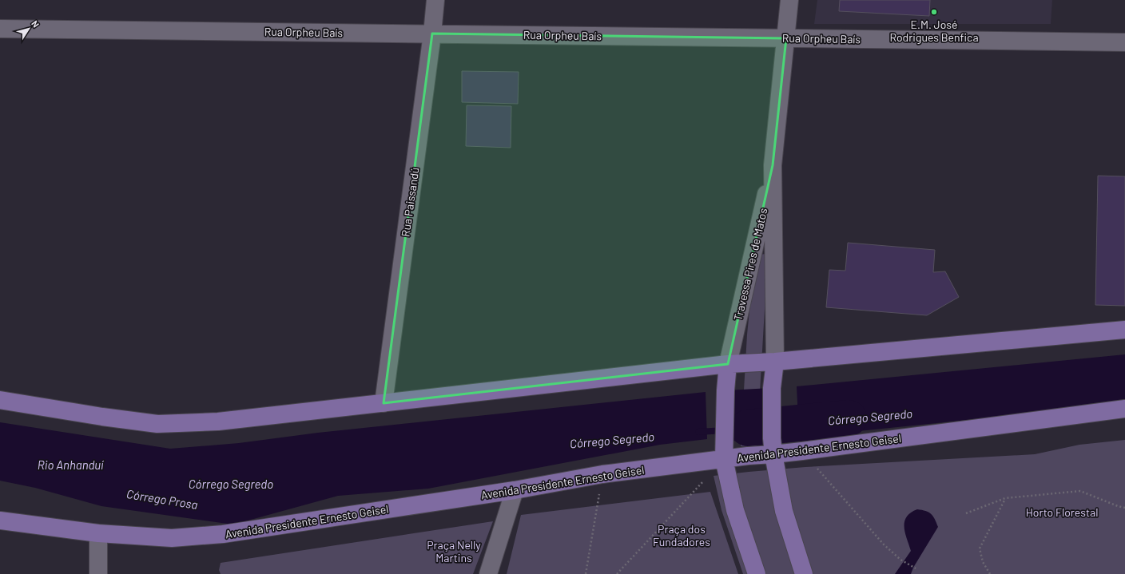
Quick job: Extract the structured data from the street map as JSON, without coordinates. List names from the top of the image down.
{
  "streets": {
    "main road": ["Avenida Presidente Ernesto Geisel"],
    "street": ["Rua Orpheu Baís", "Rua Paissandú", "Travessa Pires de Matos"]
  },
  "crossings": [
    ["Rua Orpheu Baís", "Rua Paissandú"],
    ["Rua Orpheu Baís", "Travessa Pires de Matos"]
  ],
  "water": ["Córrego Segredo", "Rio Anhanduí", "Córrego Prosa"],
  "parks": ["Horto Florestal", "Praça dos Fundadores", "Praça Nelly Martins"],
  "places": ["E.M. José Rodrigues Benfica"],
  "north": "top right"
}
